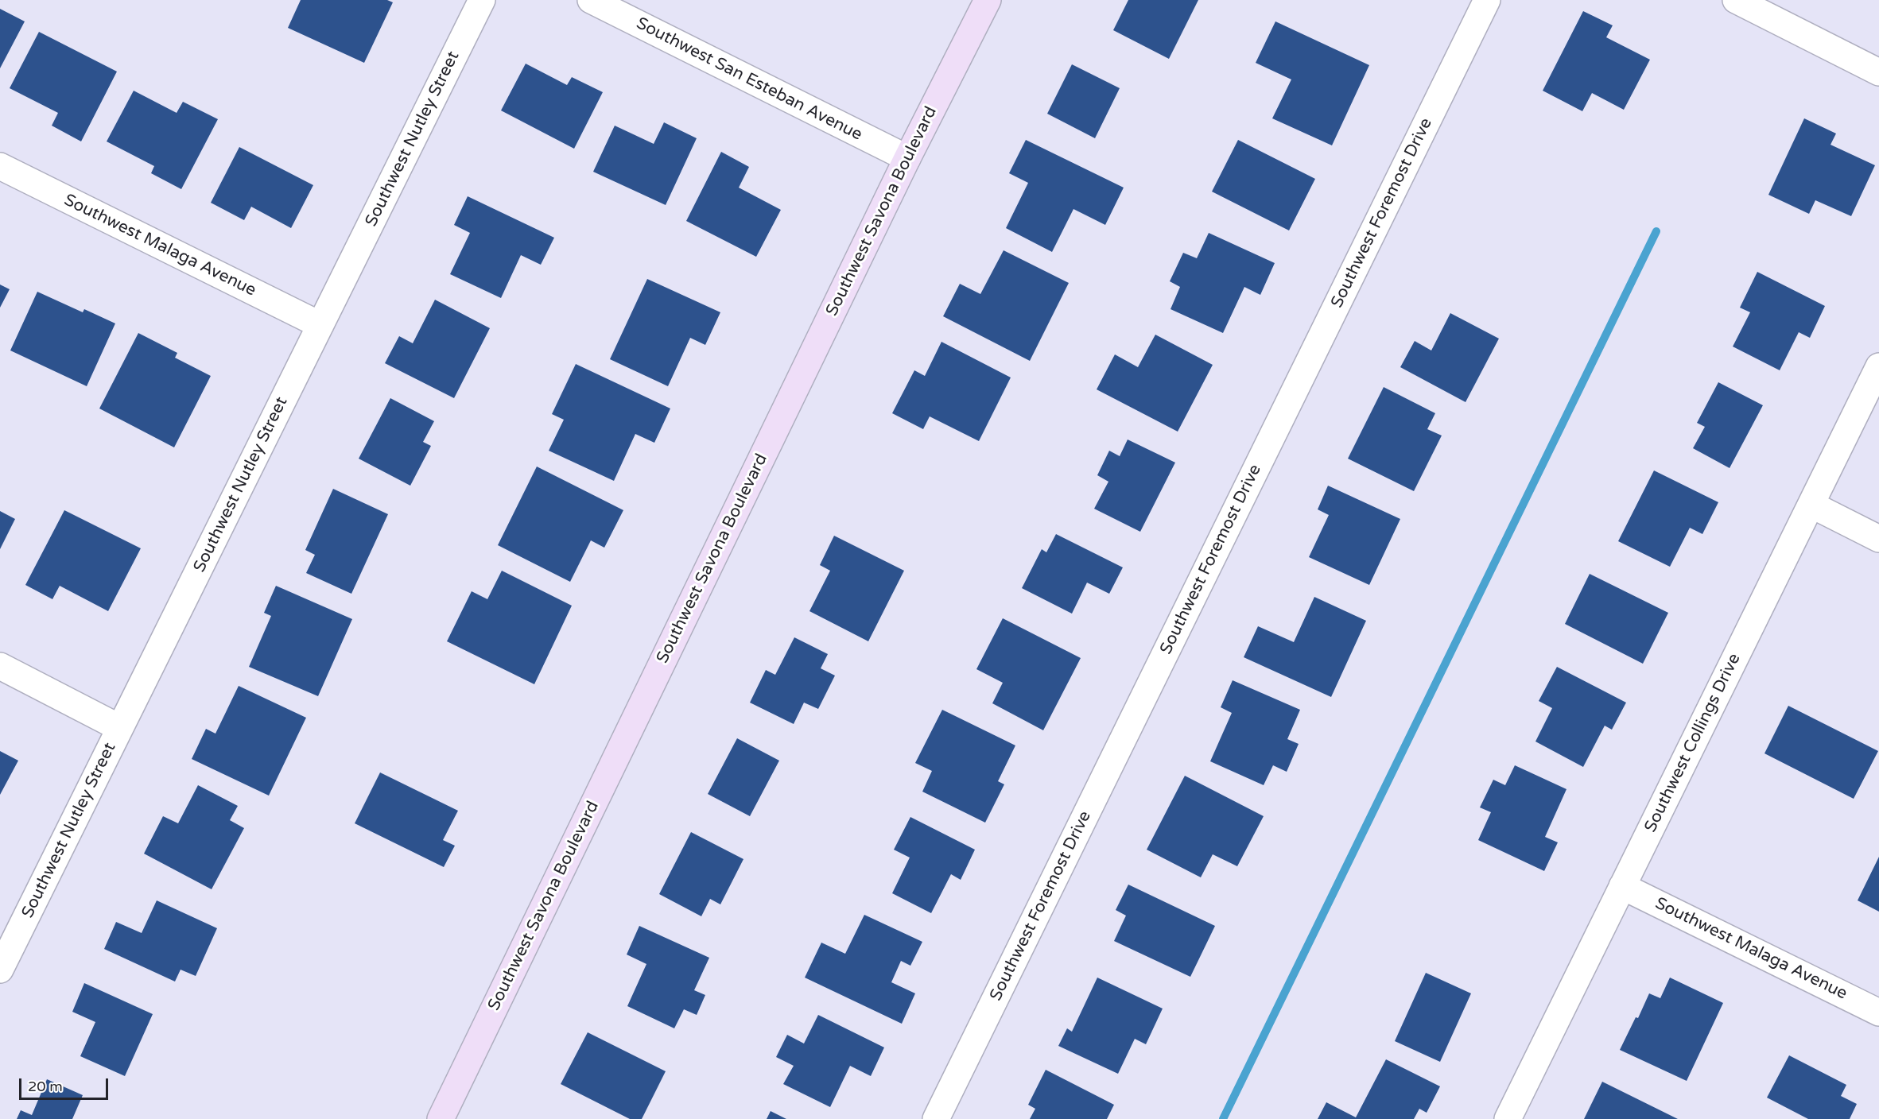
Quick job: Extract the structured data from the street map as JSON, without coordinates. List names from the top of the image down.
{
  "streets": {
    "street": [
      "Southwest San Esteban Avenue",
      "Southwest Nutley Street",
      "Southwest Savona Boulevard",
      "Southwest Foremost Drive",
      "Southwest Malaga Avenue",
      "Southwest Collings Drive"
    ]
  },
  "crossings": [
    ["Southwest San Esteban Avenue", "Southwest Savona Boulevard"],
    ["Southwest Nutley Street", "Southwest Malaga Avenue"],
    ["Southwest Malaga Avenue", "Southwest Collings Drive"]
  ],
  "scale_bar": "20 m"
}
